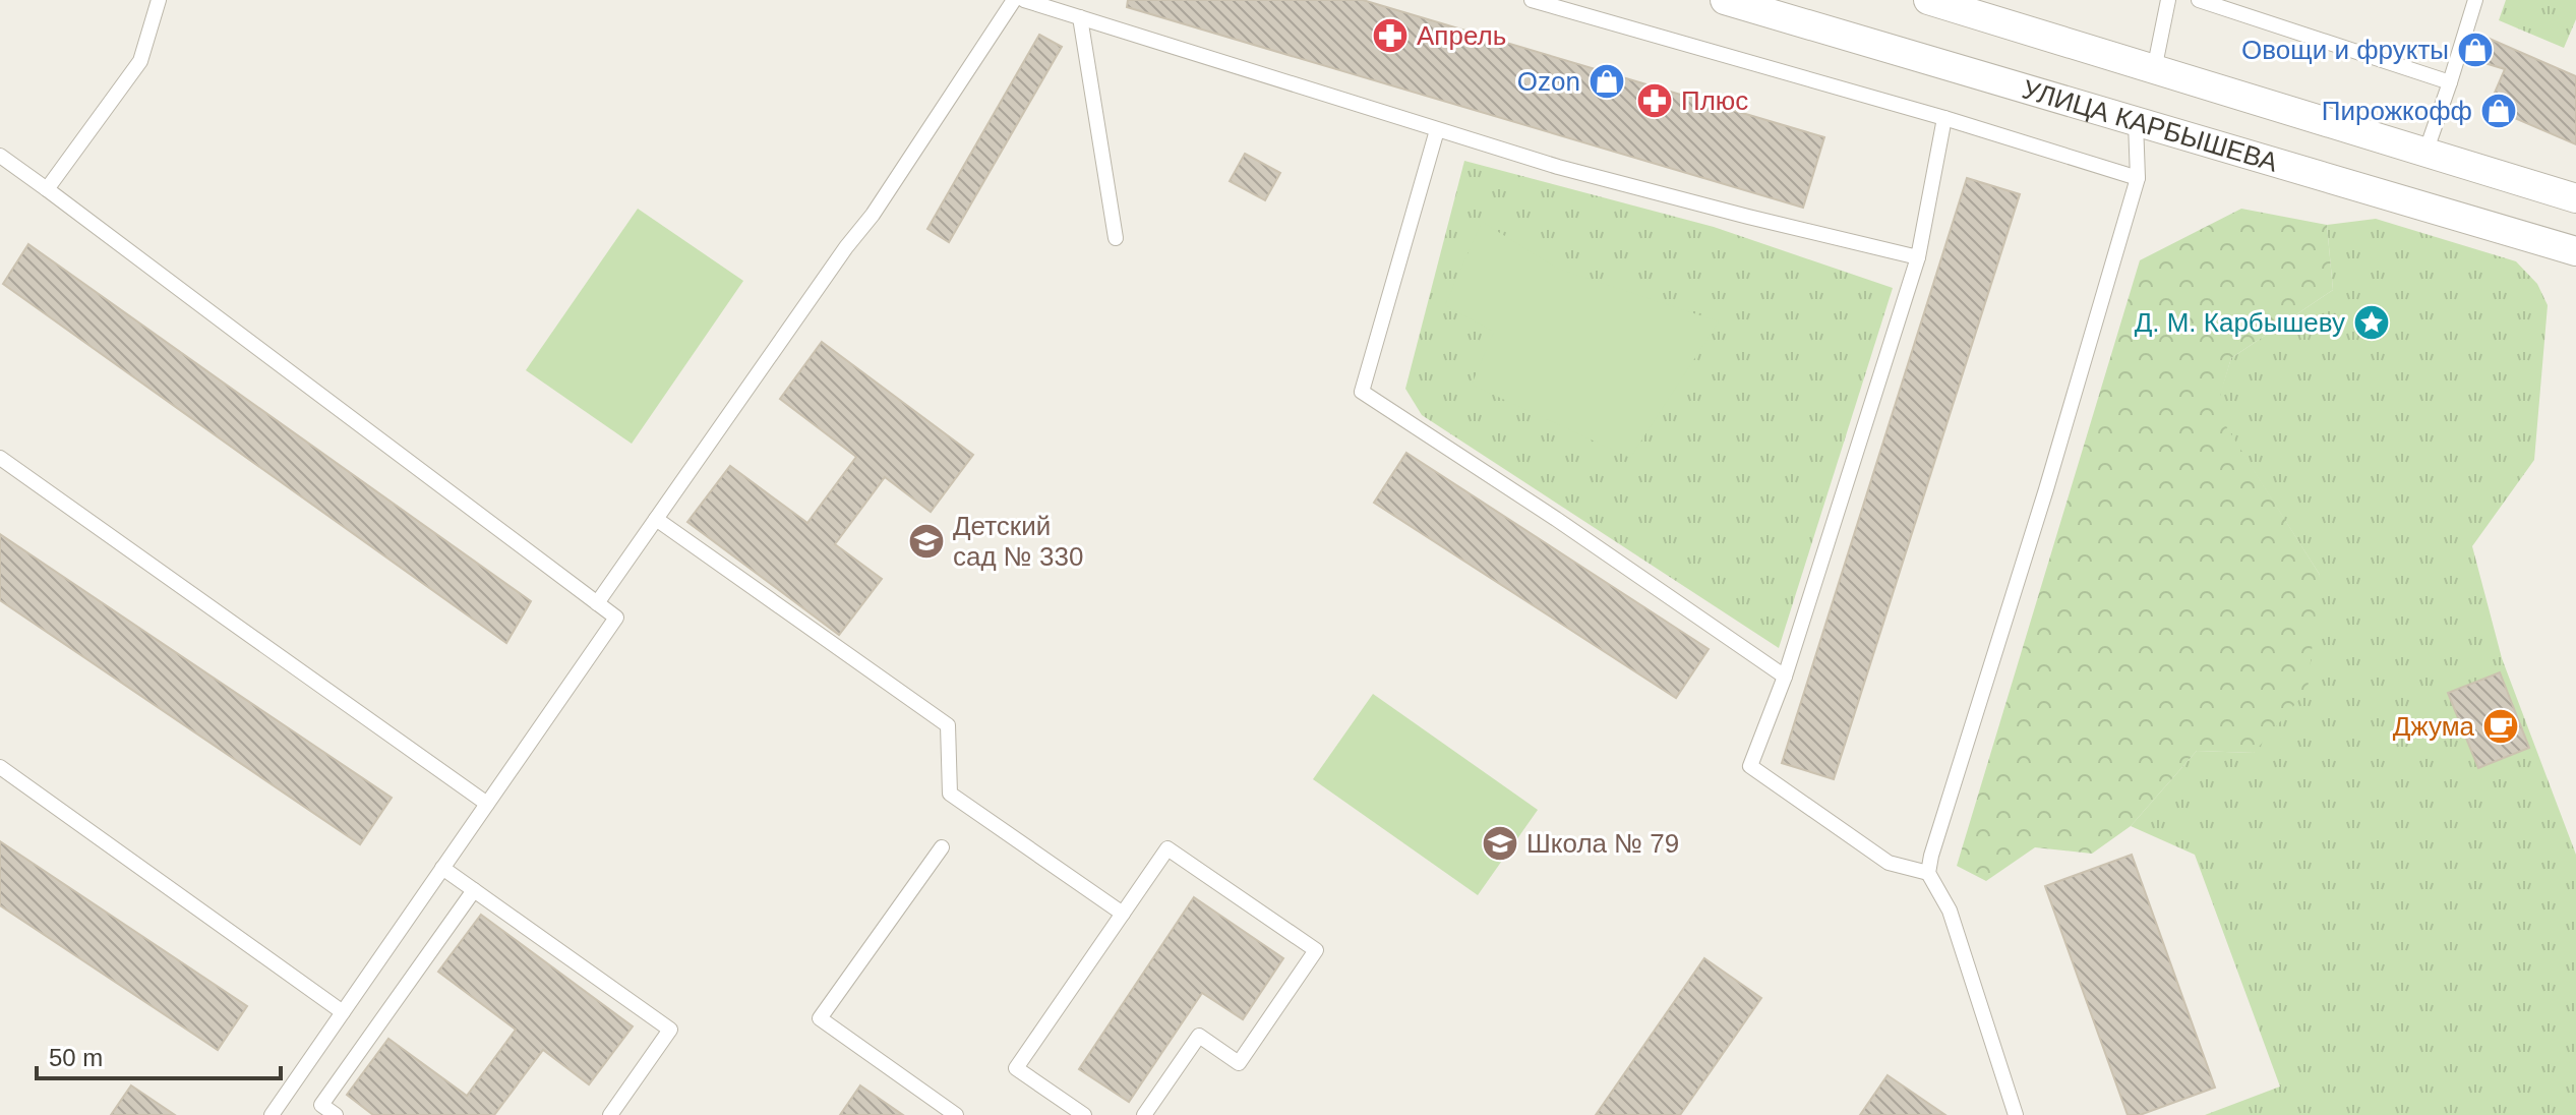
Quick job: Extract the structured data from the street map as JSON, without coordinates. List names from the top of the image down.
{
  "streets": {
    "street": ["УЛИЦА КАРБЫШЕВА"]
  },
  "places": {
    "pharmacy": ["Апрель", "Плюс"],
    "shop": ["Овощи и фрукты", "Ozon", "Пирожкофф"],
    "place": ["Д. М. Карбышеву"],
    "school or university": ["Детский сад № 330", "Школа № 79"],
    "cafe": ["Джума"]
  },
  "scale_bar": "50 m"
}
